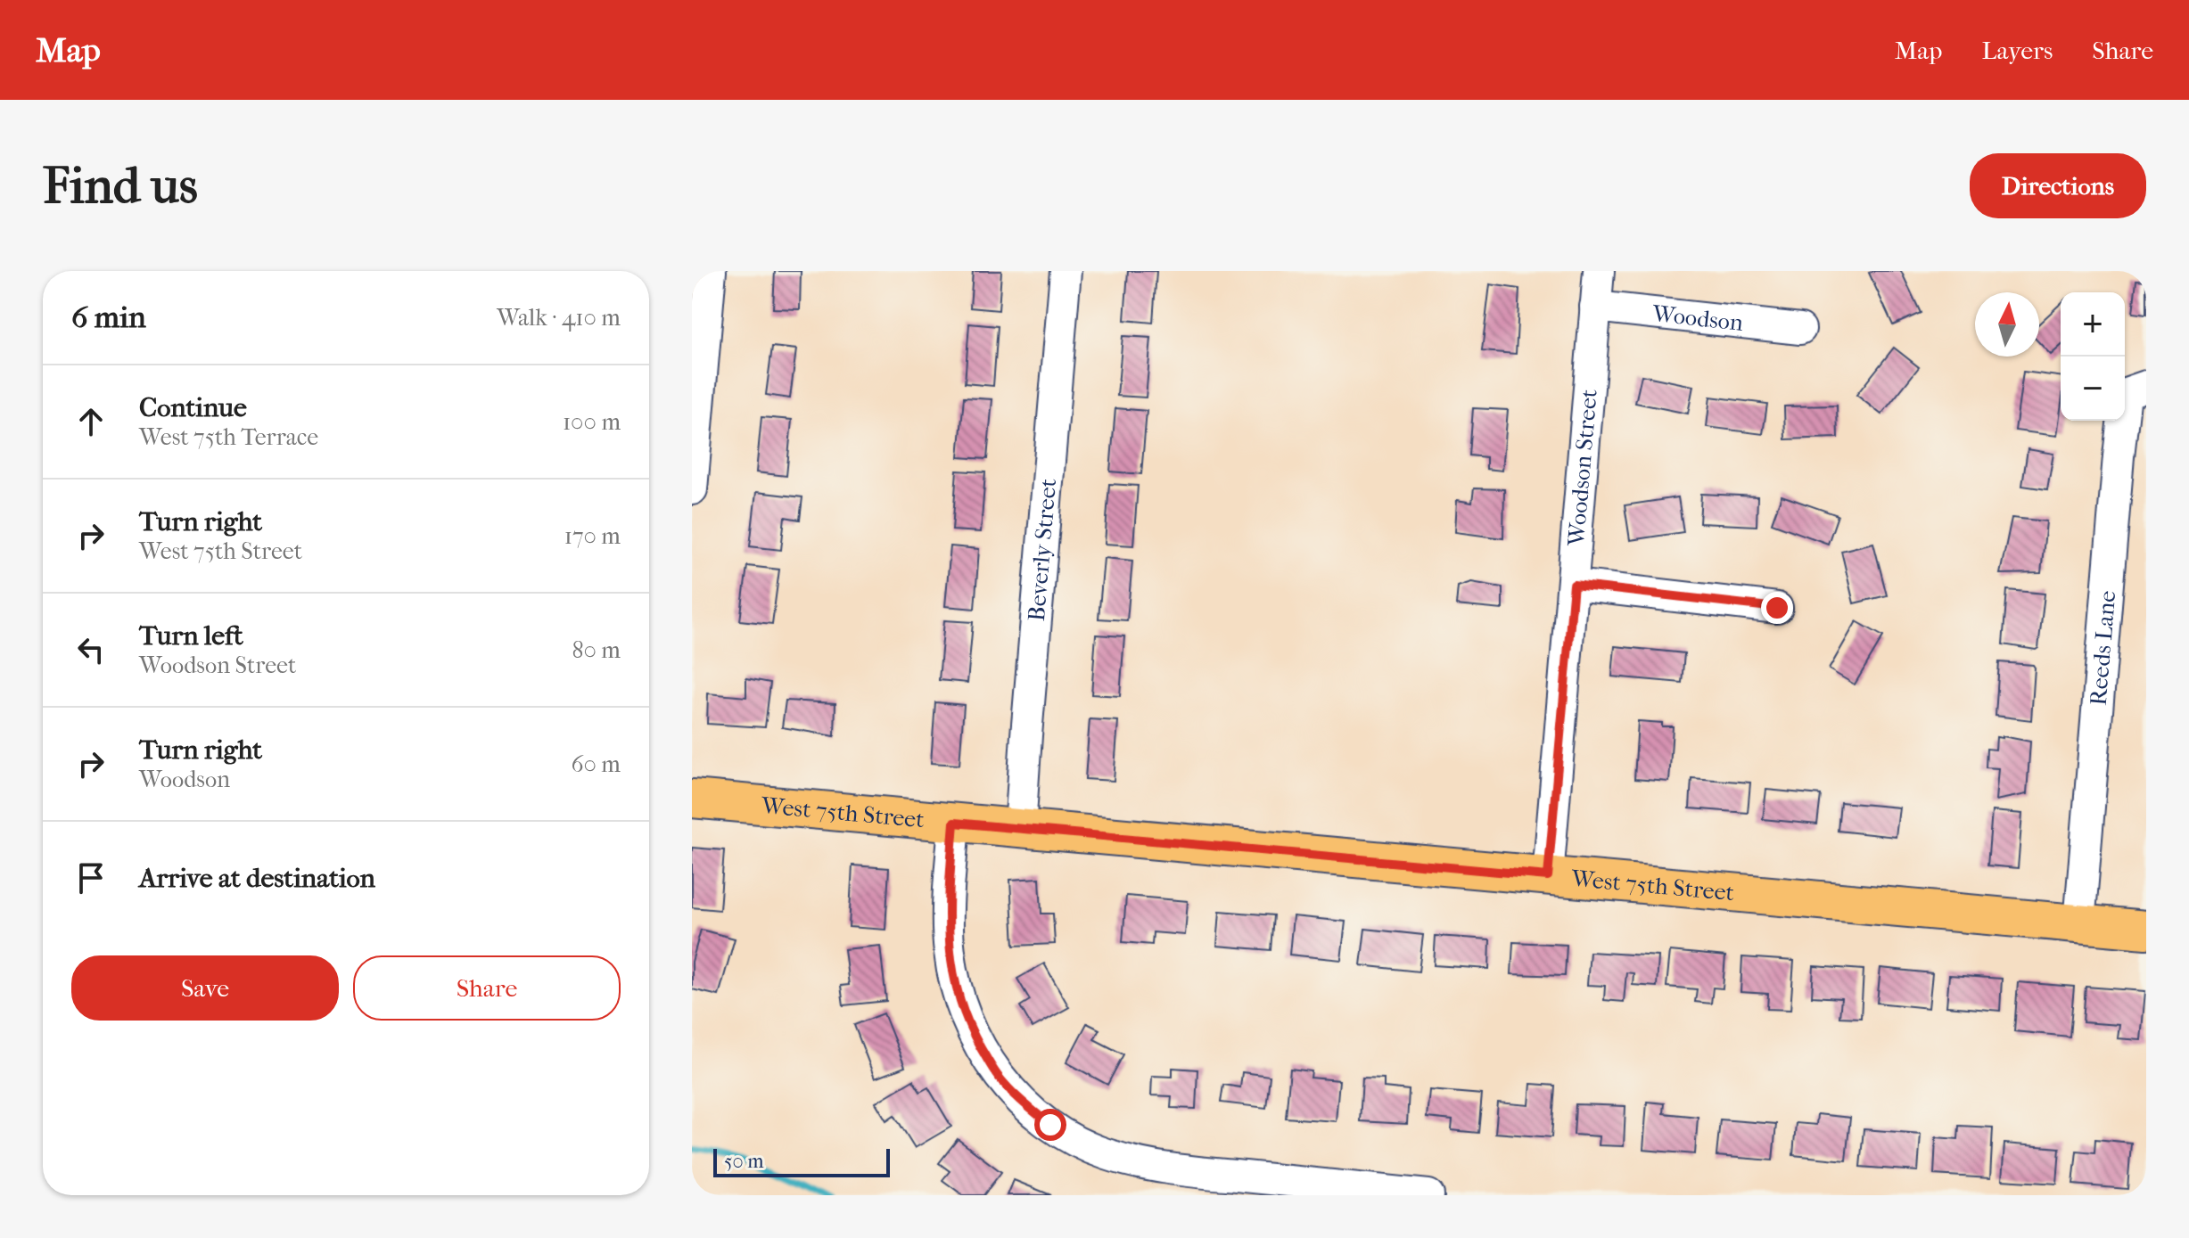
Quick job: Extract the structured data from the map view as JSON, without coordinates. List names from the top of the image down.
{
  "streets": {
    "main road": ["West 75th Street"],
    "street": [
      "Woodson",
      "Woodson Street",
      "Beverly Street",
      "Reeds Lane"
    ]
  },
  "crossings": [
    ["Woodson", "Woodson Street"],
    ["Woodson Street", "West 75th Street"],
    ["Beverly Street", "West 75th Street"],
    ["Reeds Lane", "West 75th Street"]
  ],
  "scale_bar": "50 m",
  "north": "top",
  "page": {
    "header": "Map",
    "nav": ["Map", "Layers", "Share"],
    "buttons": [
      "Directions",
      ["Save", "Share"]
    ],
    "title": "Find us",
    "heading": ["6 min", "Walk · 410 m"],
    "map_buttons": ["+", "−"],
    "list": [
      ["Continue", "West 75th Terrace", "100 m"],
      ["Turn right", "West 75th Street", "170 m"],
      ["Turn left", "Woodson Street", "80 m"],
      ["Turn right", "Woodson", "60 m"],
      "Arrive at destination"
    ],
    "scale": "50 m"
  }
}
